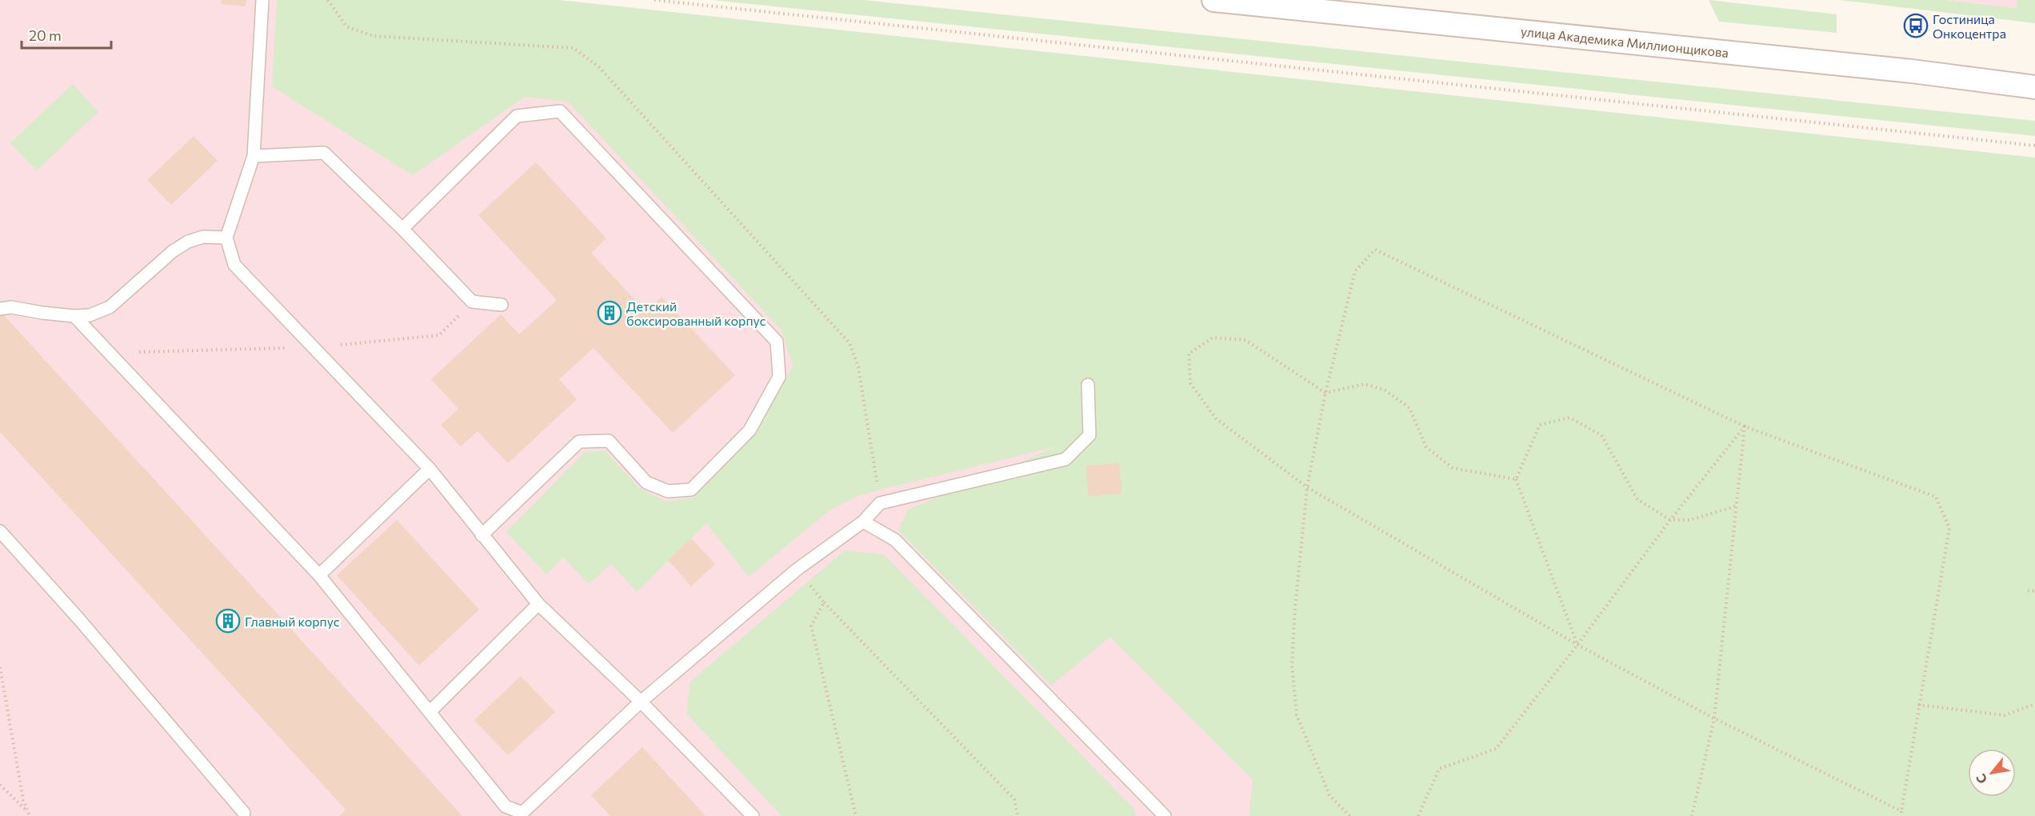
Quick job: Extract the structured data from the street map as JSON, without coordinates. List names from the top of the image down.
{
  "streets": {
    "street": ["улица Академика Миллионщикова"]
  },
  "places": {
    "bus stop": ["Гостиница Онкоцентра"],
    "building": ["Детский боксированный корпус", "Главный корпус"]
  },
  "scale_bar": "20 m",
  "north": "bottom left"
}
